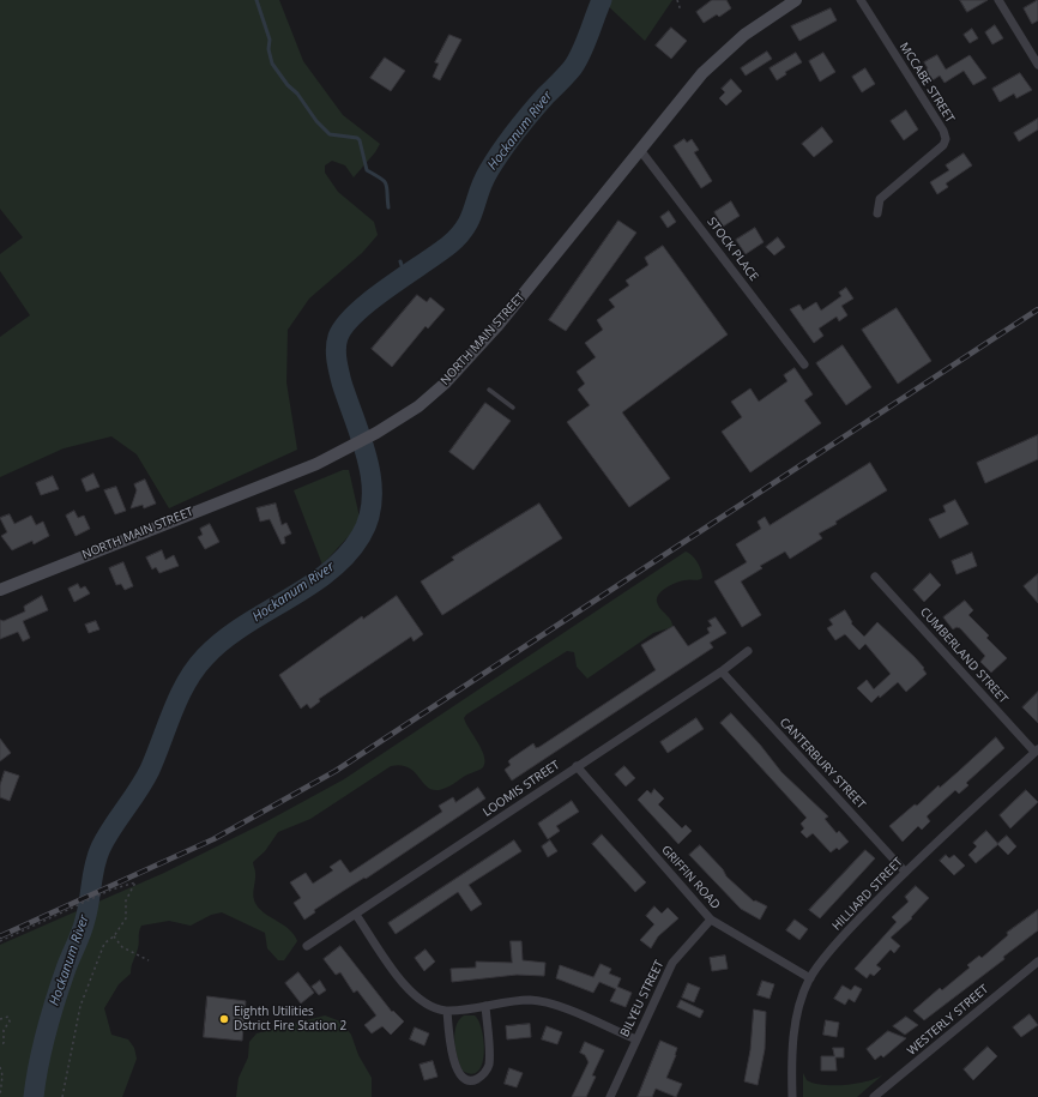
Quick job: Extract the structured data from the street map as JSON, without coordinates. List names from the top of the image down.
{
  "streets": {
    "main road": ["NORTH MAIN STREET"],
    "street": [
      "MCCABE STREET",
      "STOCK PLACE",
      "CUMBERLAND STREET",
      "CANTERBURY STREET",
      "LOOMIS STREET",
      "GRIFFIN ROAD",
      "HILLIARD STREET",
      "BILYEU STREET",
      "WESTERLY STREET"
    ]
  },
  "crossings": [
    ["STOCK PLACE", "NORTH MAIN STREET"],
    ["CUMBERLAND STREET", "HILLIARD STREET"],
    ["CANTERBURY STREET", "LOOMIS STREET"],
    ["CANTERBURY STREET", "HILLIARD STREET"],
    ["LOOMIS STREET", "GRIFFIN ROAD"],
    ["GRIFFIN ROAD", "HILLIARD STREET"],
    ["GRIFFIN ROAD", "BILYEU STREET"]
  ],
  "water": ["Hockanum River"],
  "places": ["Eighth Utilities Dstrict Fire Station 2"]
}
